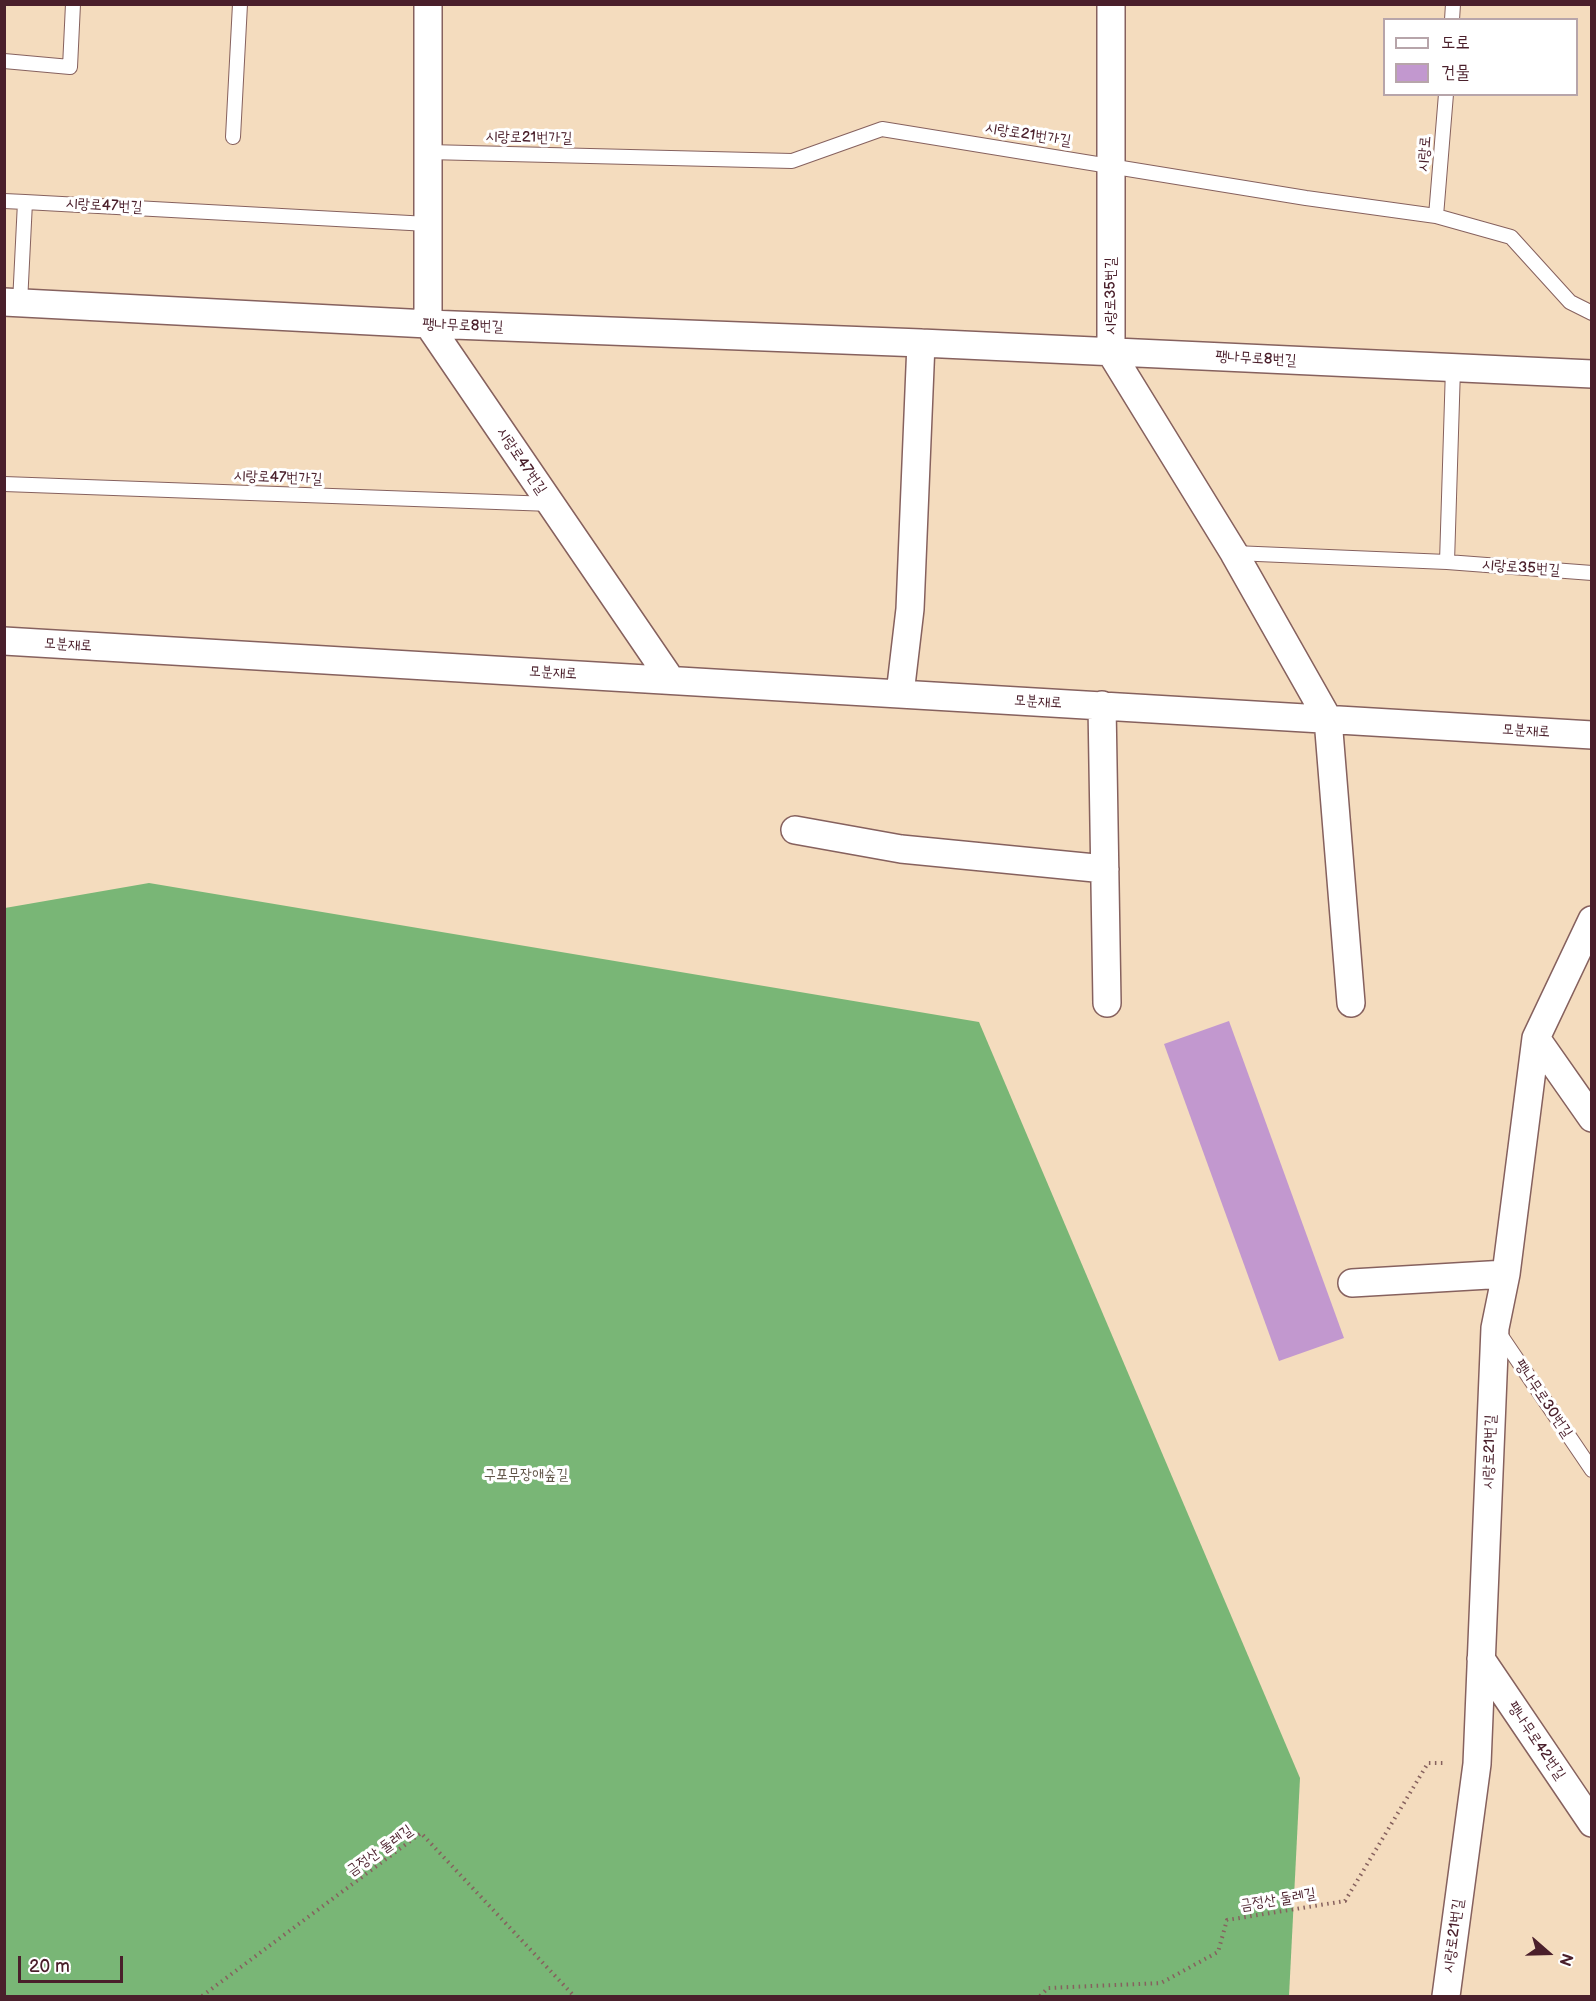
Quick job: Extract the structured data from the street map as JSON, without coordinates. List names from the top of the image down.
{
  "streets": {
    "street": [
      "시랑로47번길",
      "시랑로35번길",
      "팽나무로8번길",
      "모분재로",
      "시랑로21번길",
      "팽나무로42번길"
    ],
    "lane": [
      "시랑로21번가길",
      "시랑로",
      "시랑로47번가길",
      "팽나무로30번길"
    ],
    "path": ["금정산 둘레길"]
  },
  "crossings": [
    ["시랑로21번가길", "시랑로"],
    ["시랑로21번가길", "시랑로35번길"],
    ["시랑로47번길", "팽나무로8번길"],
    ["시랑로47번길", "시랑로47번가길"],
    ["시랑로47번길", "모분재로"],
    ["시랑로35번길", "팽나무로8번길"],
    ["시랑로35번길", "모분재로"],
    ["팽나무로30번길", "시랑로21번길"],
    ["시랑로21번길", "팽나무로42번길"],
    ["시랑로21번길", "금정산 둘레길"]
  ],
  "parks": ["구포무장애숲길"],
  "legend": ["도로", "건물"],
  "scale_bar": "20 m",
  "north": "right"
}
